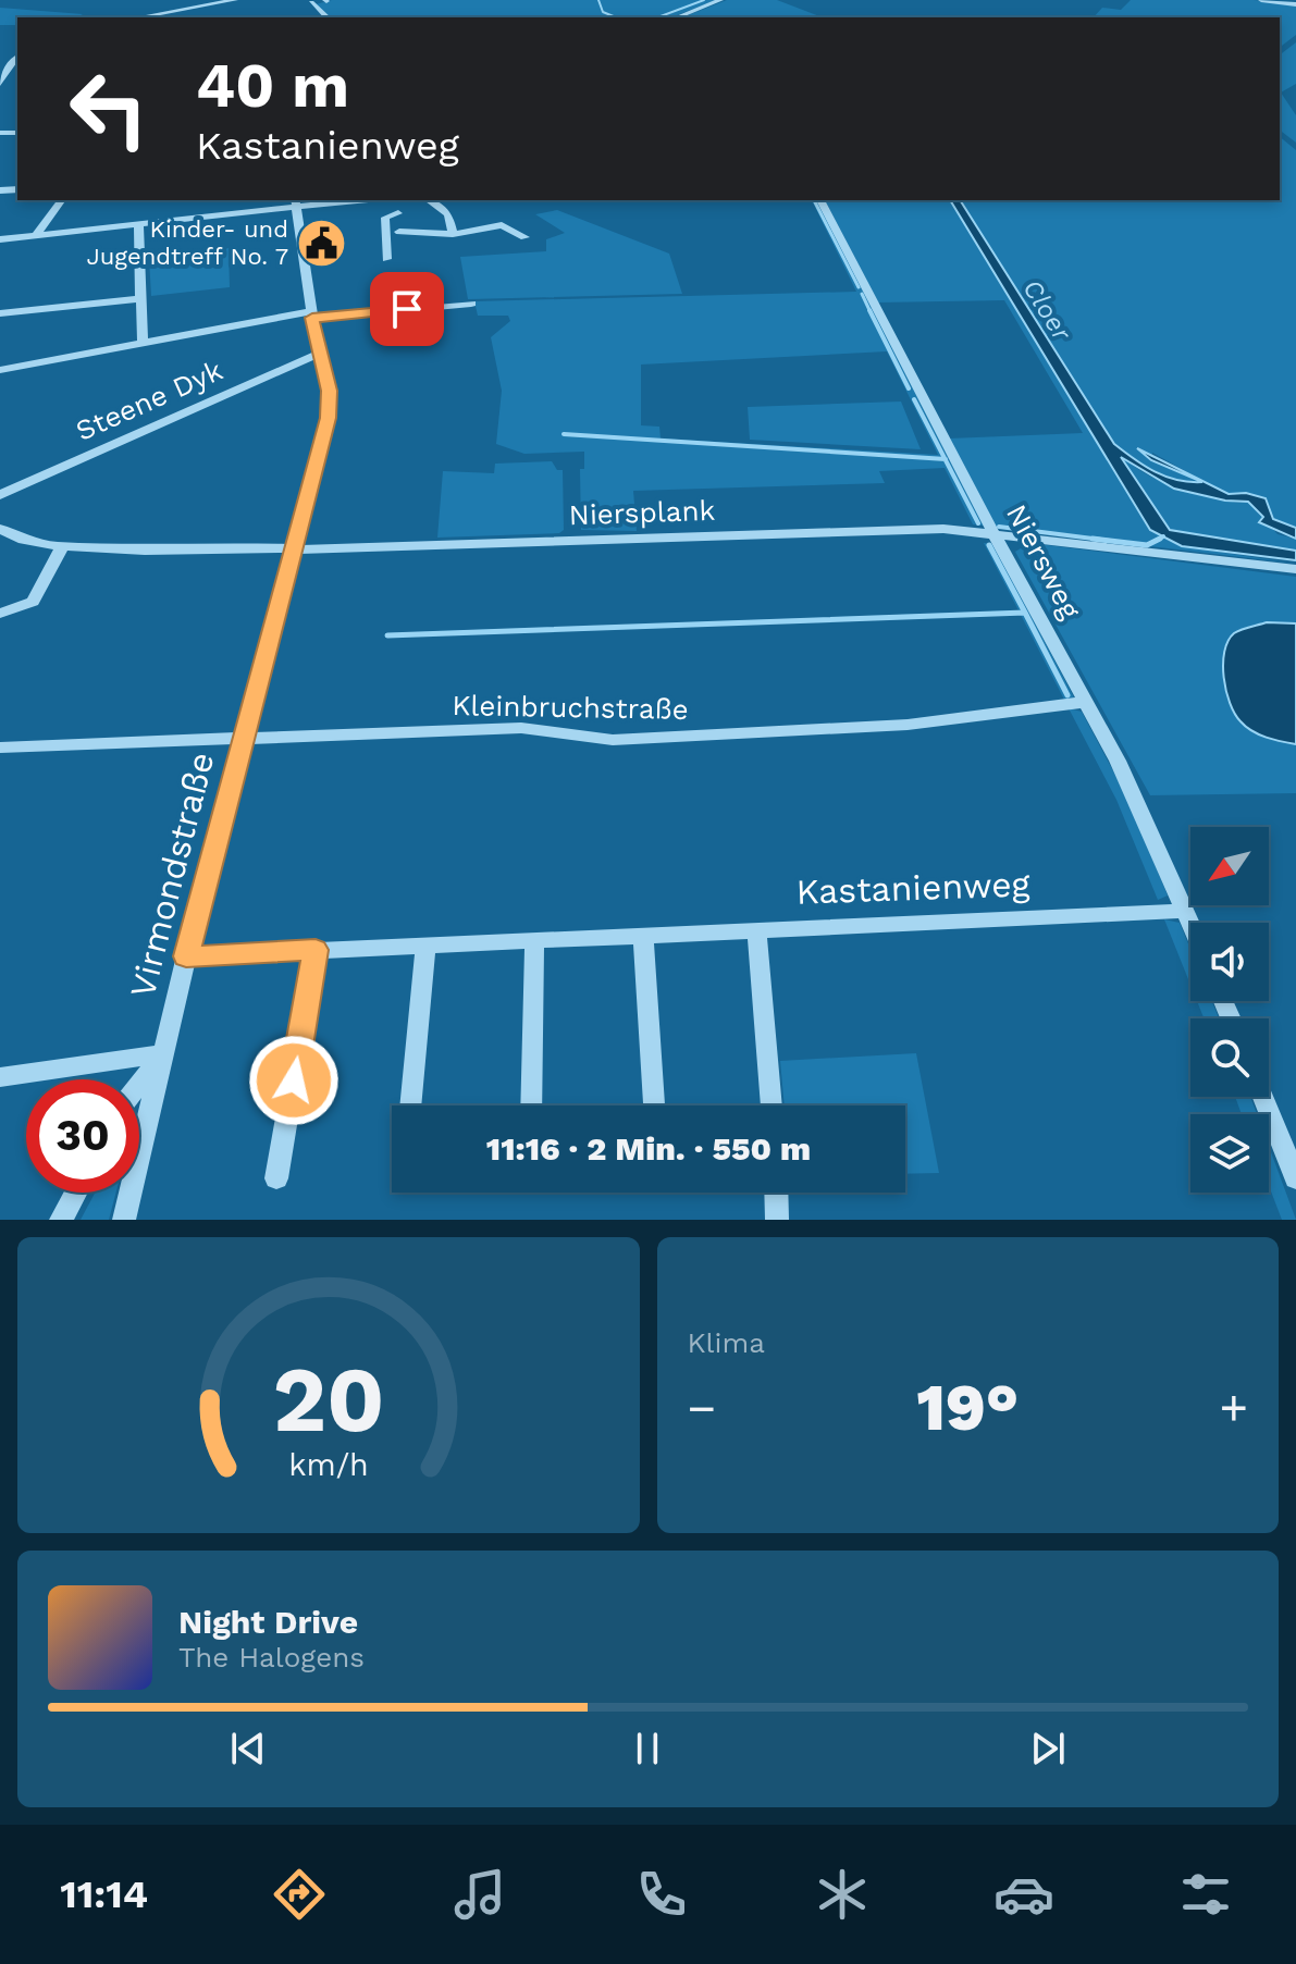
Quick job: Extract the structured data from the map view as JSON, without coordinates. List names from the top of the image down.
{
  "streets": {
    "street": [
      "Steene Dyk",
      "Niersplank",
      "Niersweg",
      "Kleinbruchstraße",
      "Virmondstraße",
      "Kastanienweg"
    ]
  },
  "crossings": [
    ["Steene Dyk", "Virmondstraße"],
    ["Niersplank", "Niersweg"],
    ["Niersplank", "Virmondstraße"],
    ["Niersweg", "Kleinbruchstraße"],
    ["Niersweg", "Kastanienweg"],
    ["Kleinbruchstraße", "Virmondstraße"],
    ["Virmondstraße", "Kastanienweg"]
  ],
  "water": ["Cloer"],
  "places": {
    "public building": ["Kinder- und Jugendtreff No. 7"]
  },
  "north": "bottom left",
  "page": {
    "turn": ["40 m", "Kastanienweg"],
    "limit": "30",
    "trip": "11:16 · 2 Min. · 550 m",
    "tile": "Klima",
    "heat": ["−", "19°", "+"],
    "song": ["Night Drive", "The Halogens"],
    "tabs": "11:14",
    "gauge": ["20", "km/h"]
  }
}
